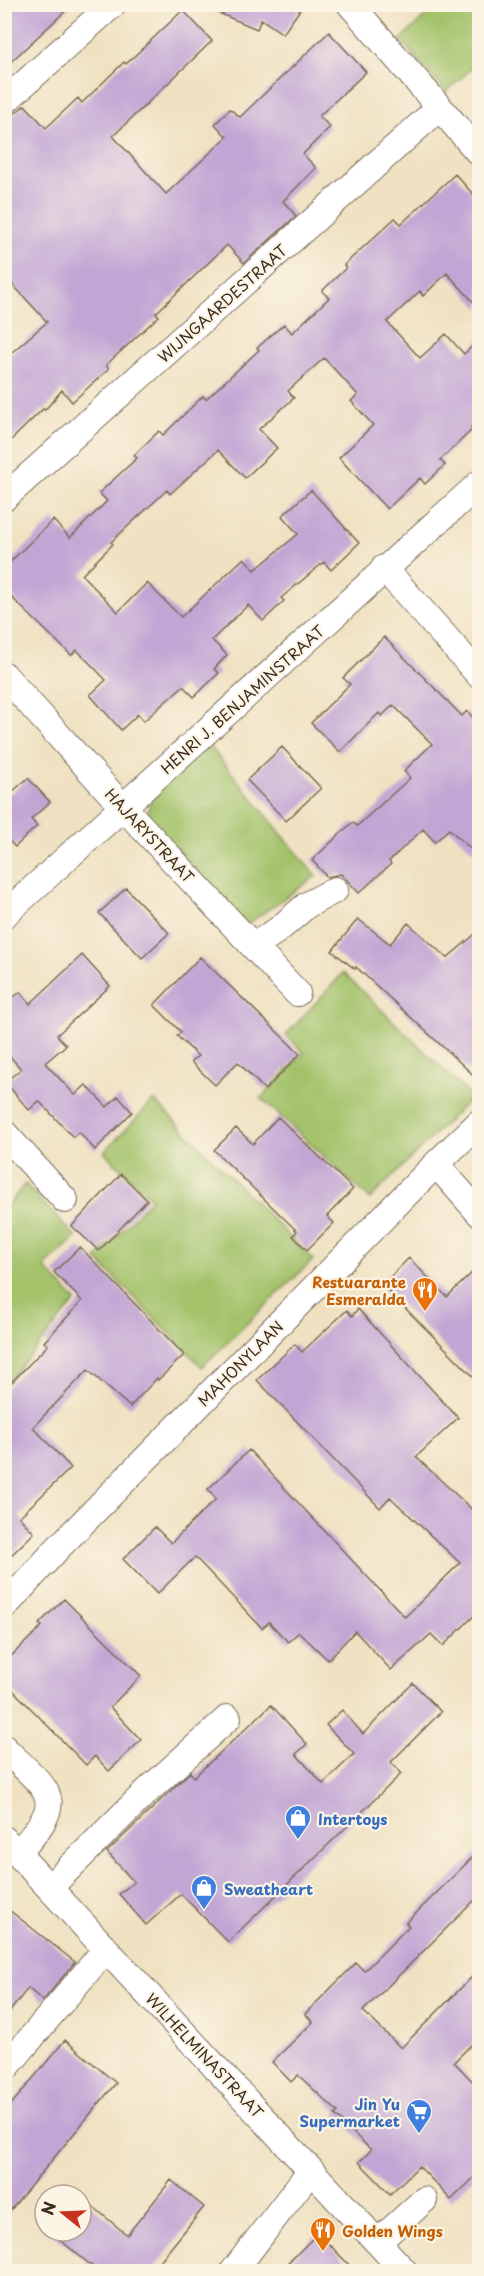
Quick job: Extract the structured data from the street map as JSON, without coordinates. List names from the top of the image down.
{
  "streets": {
    "street": [
      "WIJNGAARDESTRAAT",
      "HENRI J. BENJAMINSTRAAT",
      "HAJARYSTRAAT",
      "MAHONYLAAN",
      "WILHELMINASTRAAT"
    ]
  },
  "crossings": [
    ["HENRI J. BENJAMINSTRAAT", "HAJARYSTRAAT"]
  ],
  "places": {
    "restaurant": ["Restuarante Esmeralda", "Golden Wings"],
    "shop": ["Intertoys", "Sweatheart"],
    "supermarket": ["Jin Yu Supermarket"]
  },
  "north": "left"
}
